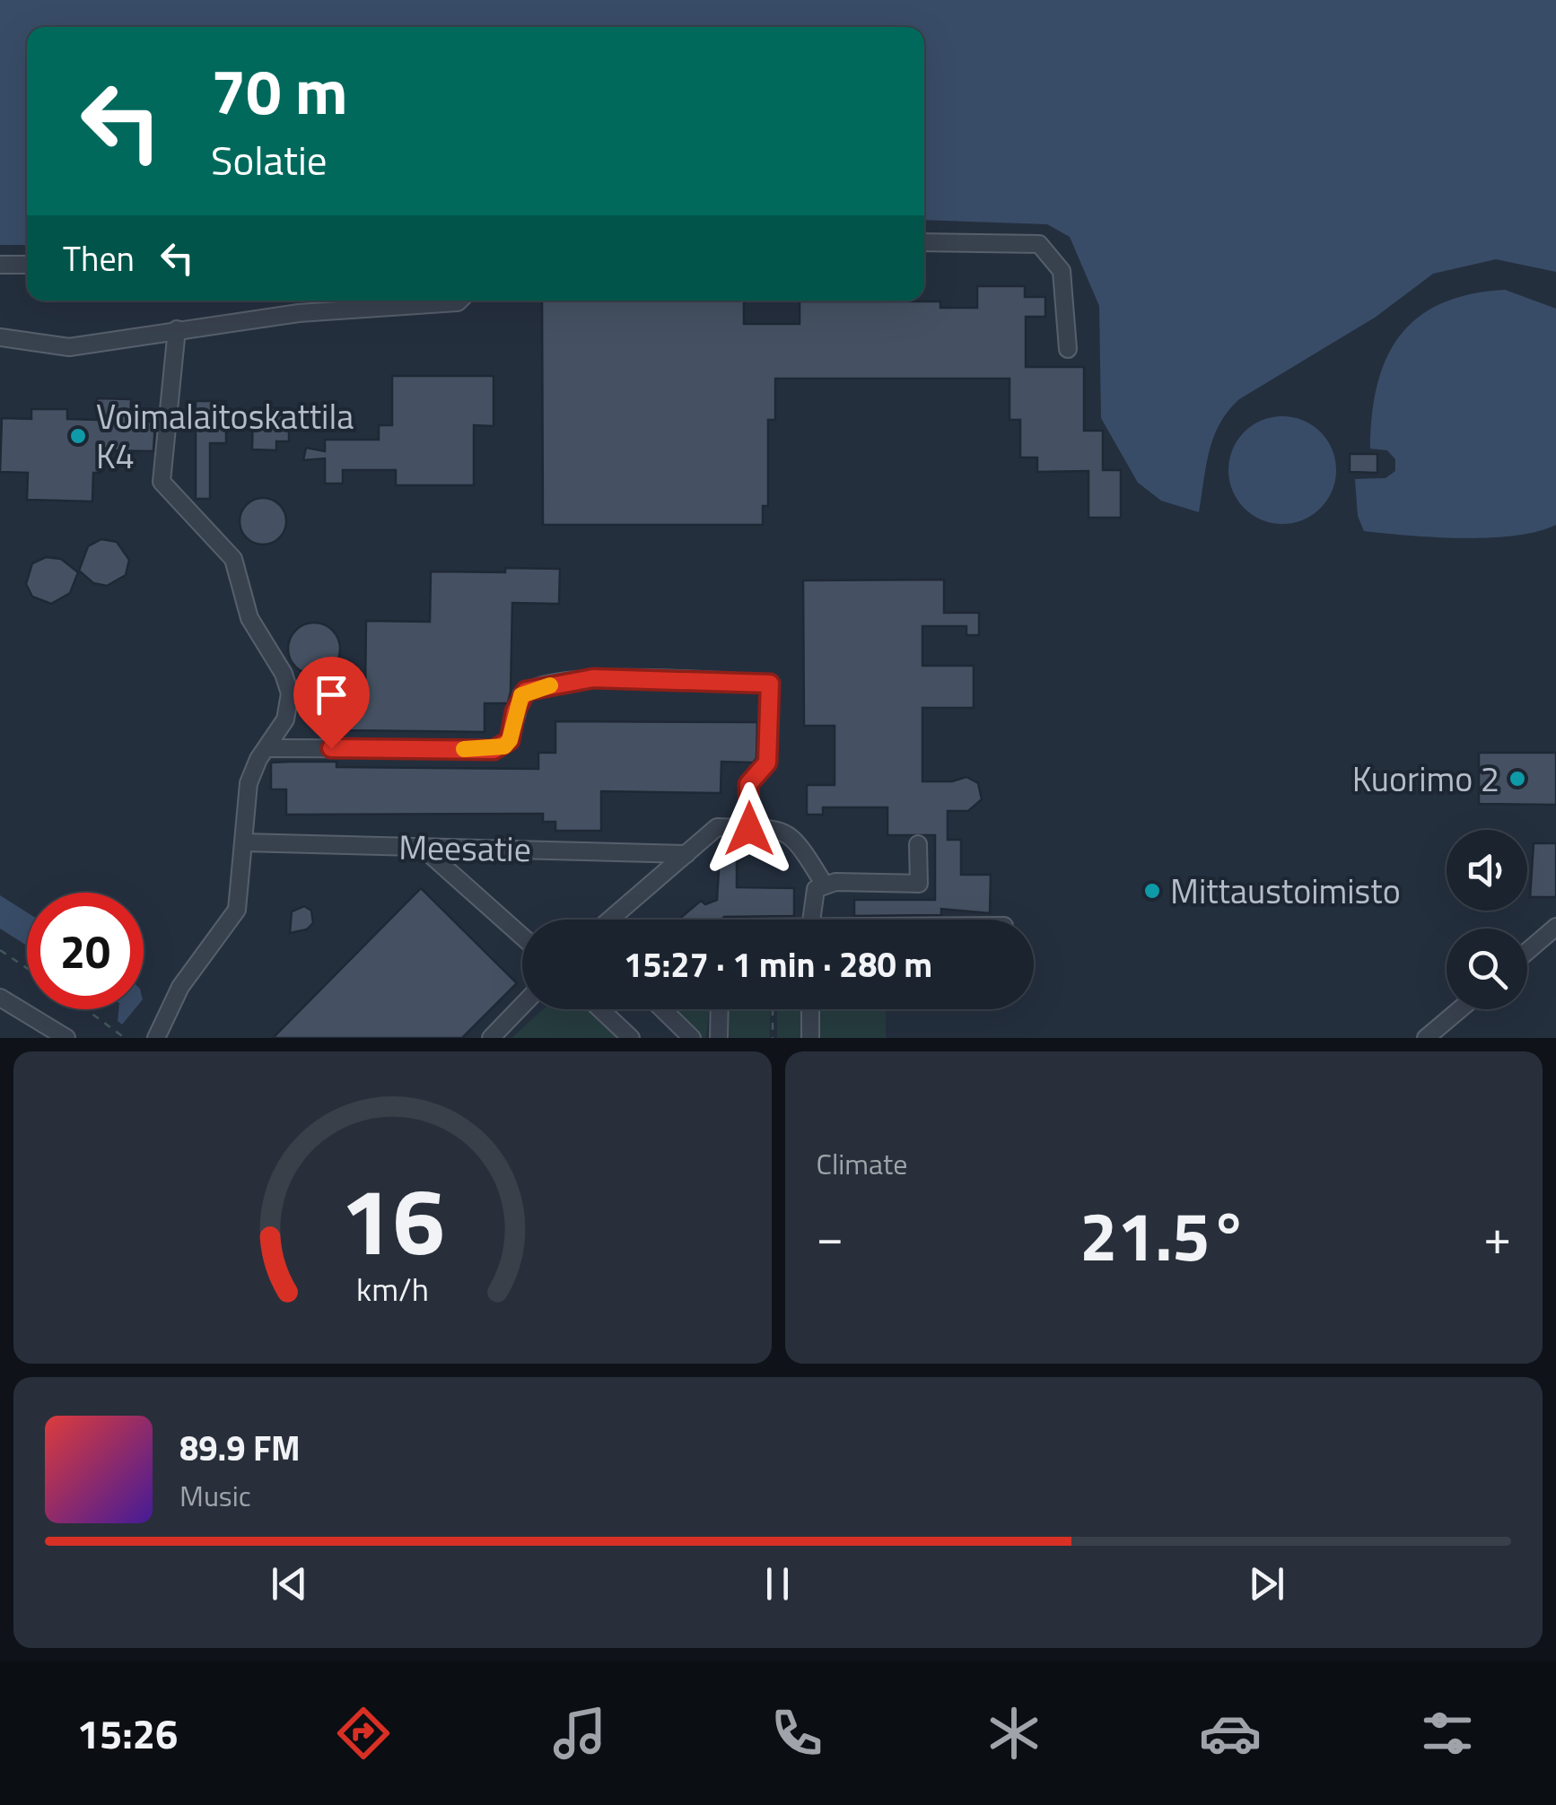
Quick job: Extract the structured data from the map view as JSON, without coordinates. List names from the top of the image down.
{
  "streets": {
    "lane": ["Meesatie"]
  },
  "places": ["Voimalaitoskattila K4", "Kuorimo 2", "Mittaustoimisto"],
  "page": {
    "turn": ["70 m", "Solatie"],
    "then": "Then",
    "limit": "20",
    "trip": "15:27 · 1 min · 280 m",
    "tile": "Climate",
    "heat": ["−", "21.5°", "+"],
    "song": ["89.9 FM", "Music"],
    "tabs": "15:26",
    "gauge": ["16", "km/h"]
  }
}
